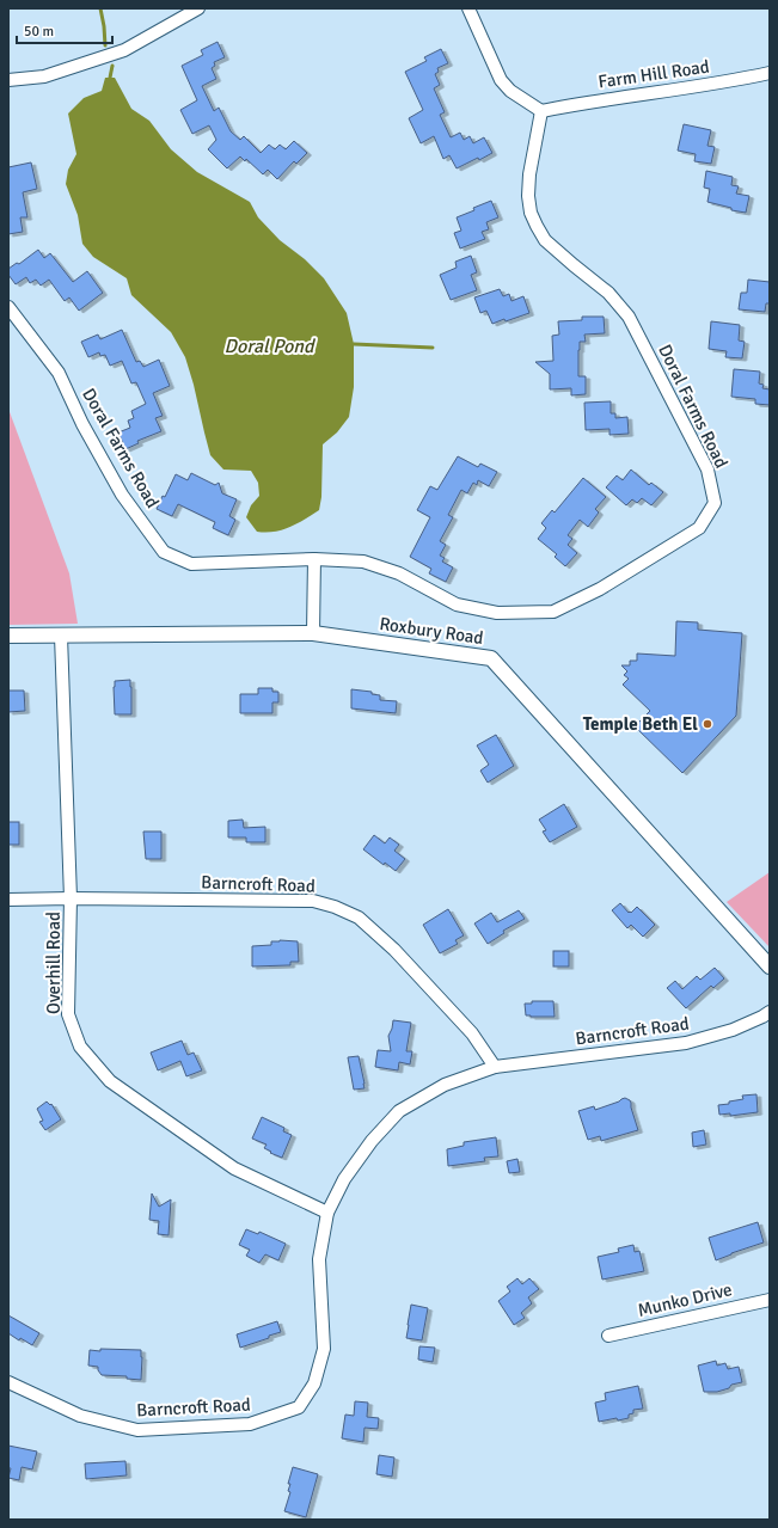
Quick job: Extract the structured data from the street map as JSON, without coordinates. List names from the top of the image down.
{
  "streets": {
    "street": [
      "Farm Hill Road",
      "Doral Farms Road",
      "Roxbury Road",
      "Barncroft Road",
      "Overhill Road",
      "Munko Drive"
    ]
  },
  "crossings": [
    ["Farm Hill Road", "Doral Farms Road"],
    ["Roxbury Road", "Overhill Road"],
    ["Barncroft Road", "Overhill Road"]
  ],
  "water": ["Doral Pond"],
  "places": ["Temple Beth El"],
  "scale_bar": "50 m"
}
